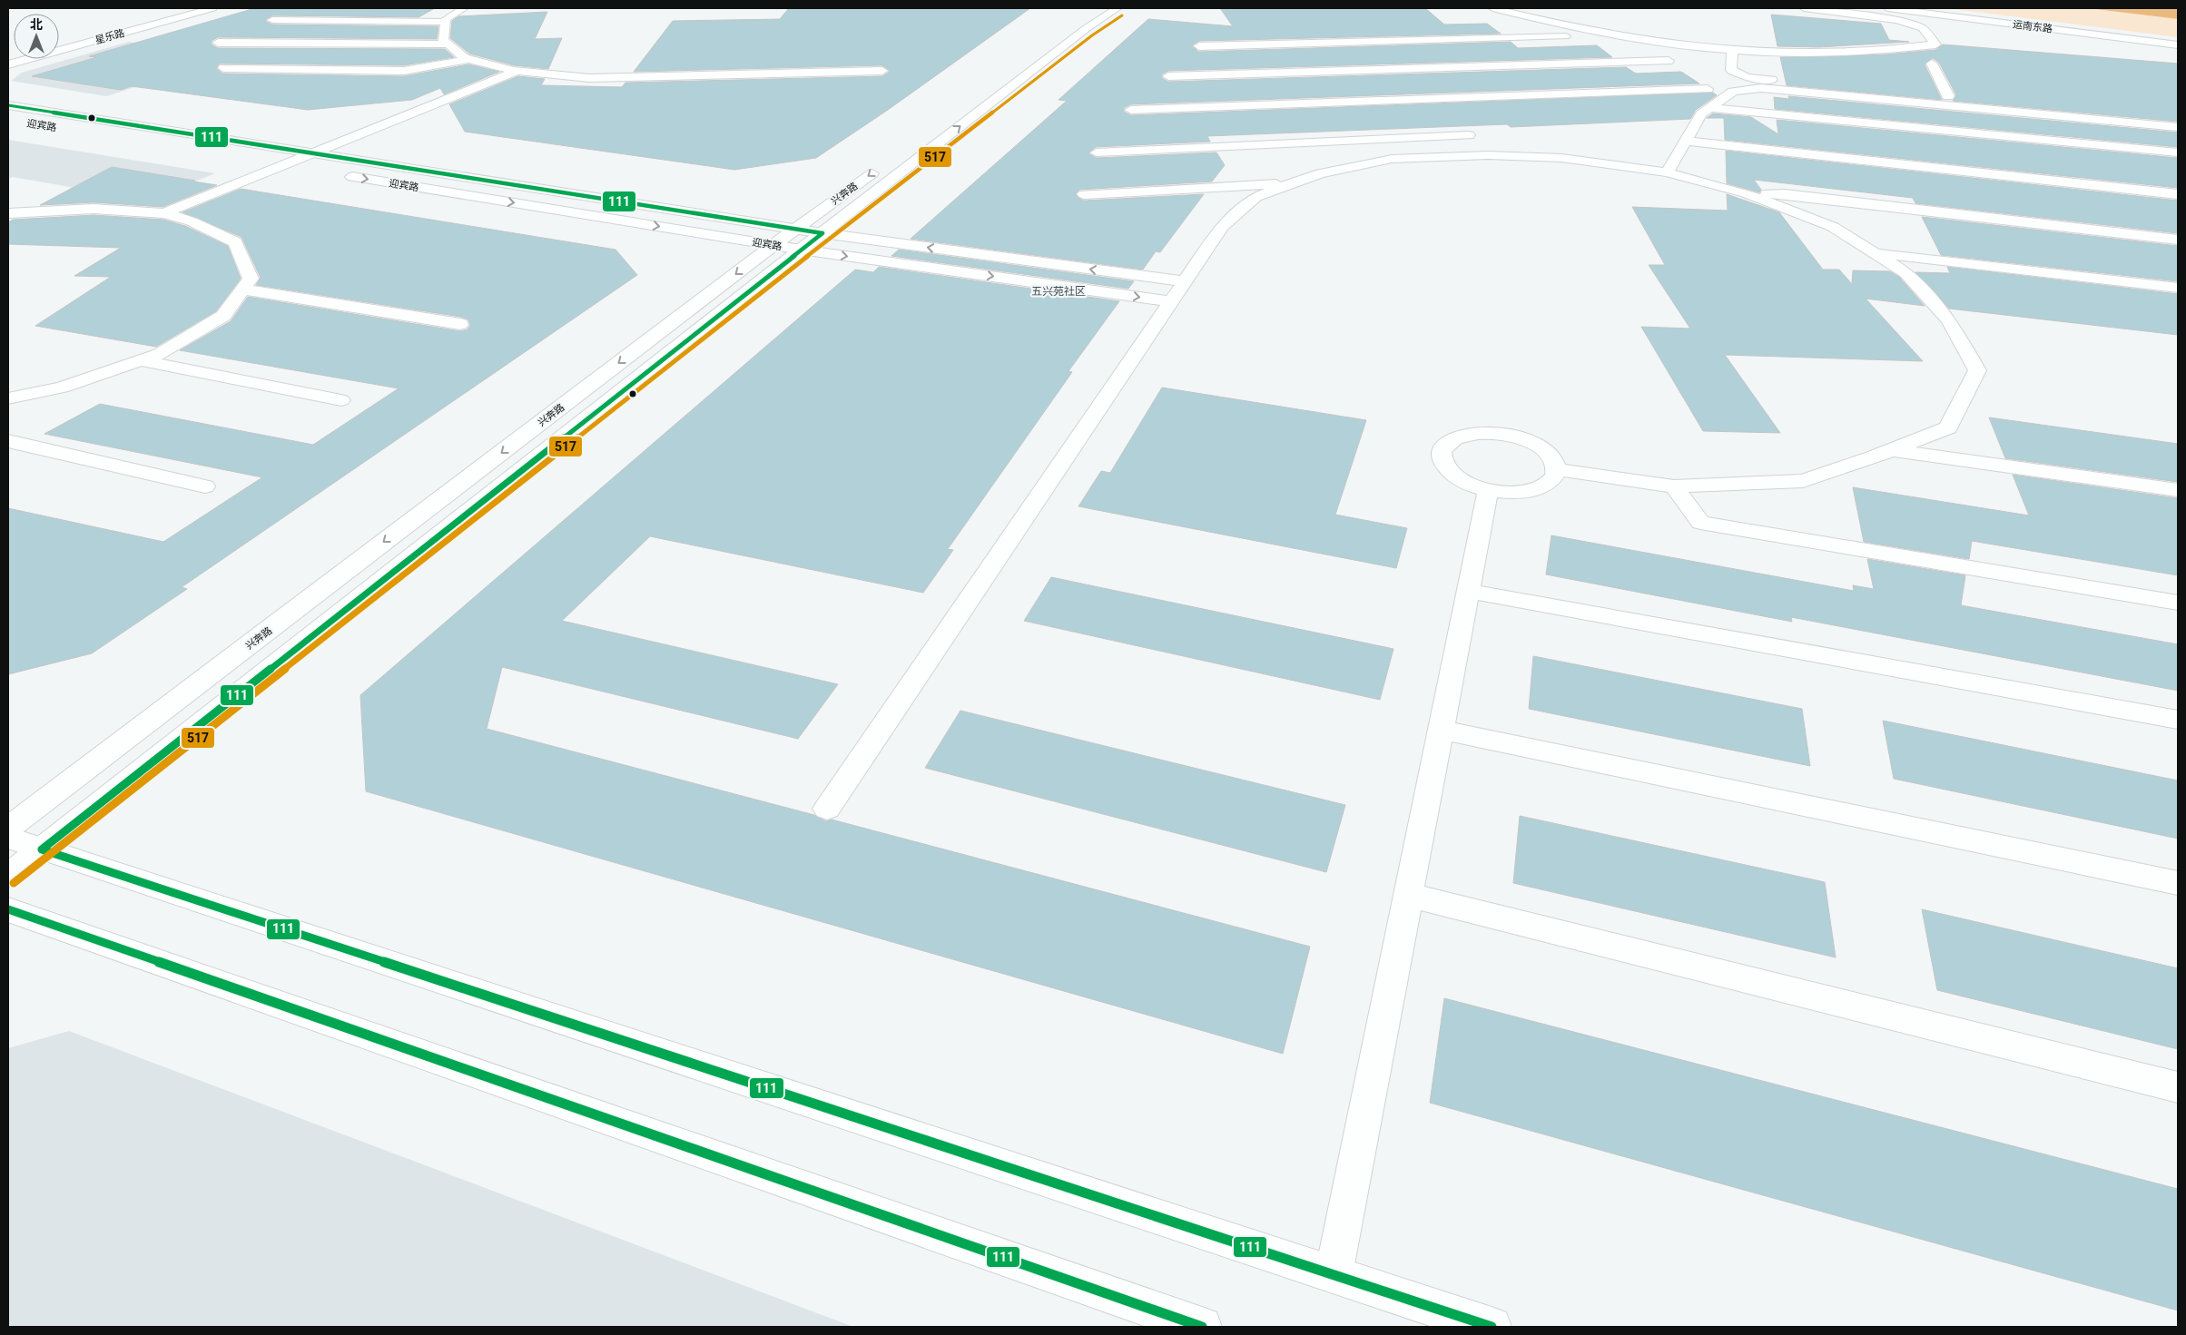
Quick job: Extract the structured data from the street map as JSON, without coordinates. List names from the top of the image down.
{
  "streets": {
    "street": [
      "运南东路",
      "星乐路",
      "迎宾路",
      "兴奔路"
    ]
  },
  "crossings": [
    ["迎宾路", "兴奔路"]
  ],
  "districts": ["五兴苑社区"],
  "lines": ["transit line 517", "transit line 111"],
  "north": "top"
}
